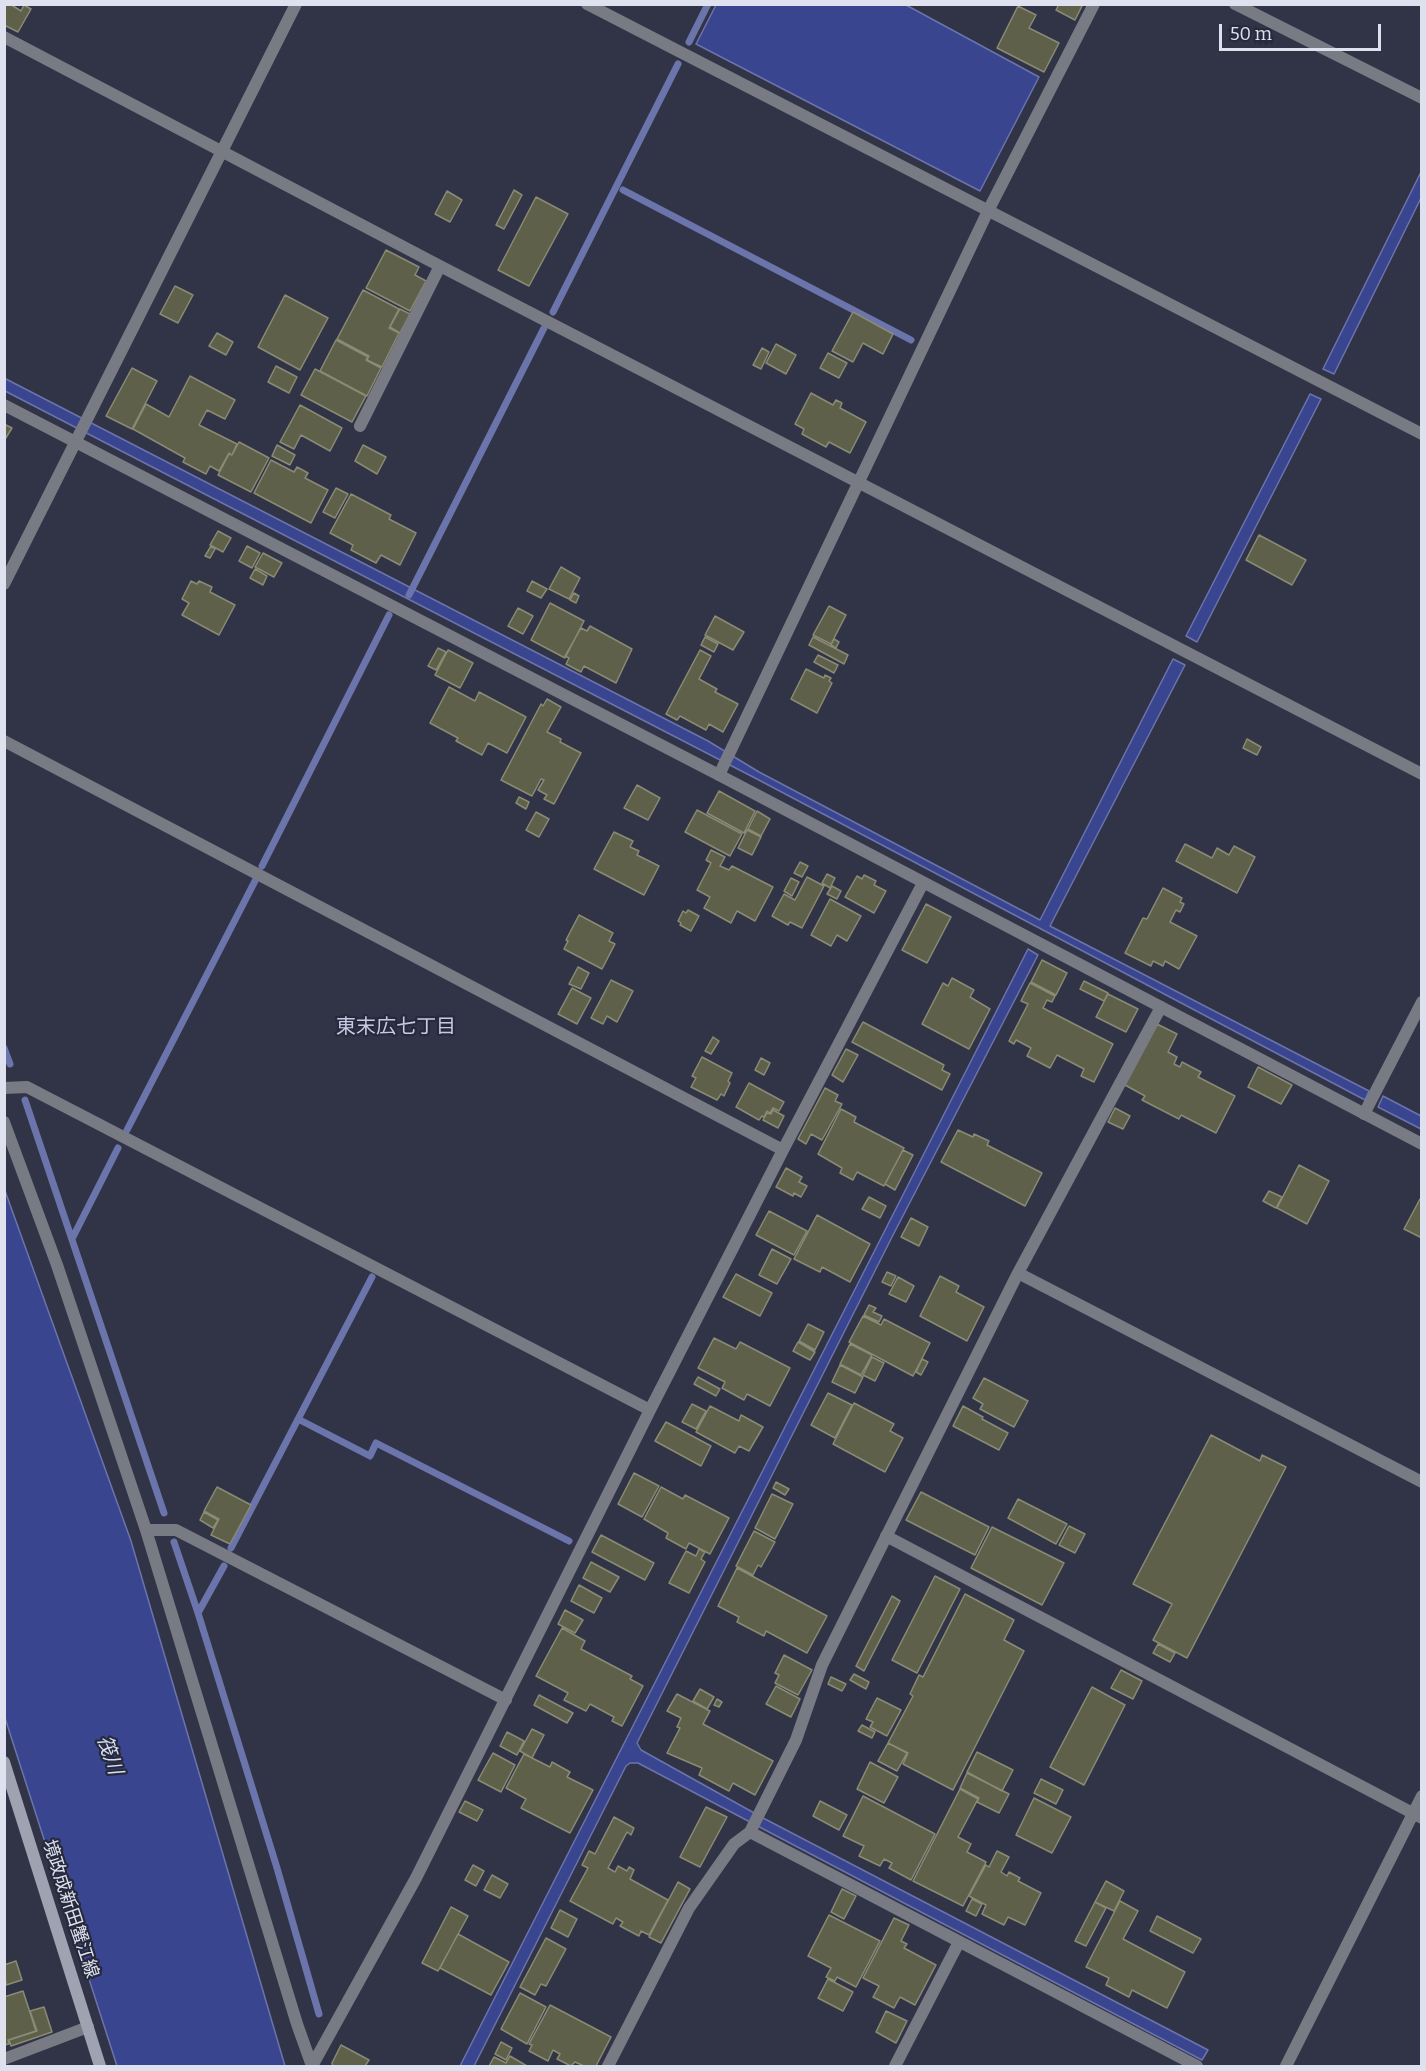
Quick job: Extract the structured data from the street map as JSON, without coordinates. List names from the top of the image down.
{
  "streets": {
    "main road": ["境政成新田蟹江線"]
  },
  "districts": ["東末広七丁目"],
  "water": ["筏川"],
  "scale_bar": "50 m"
}
